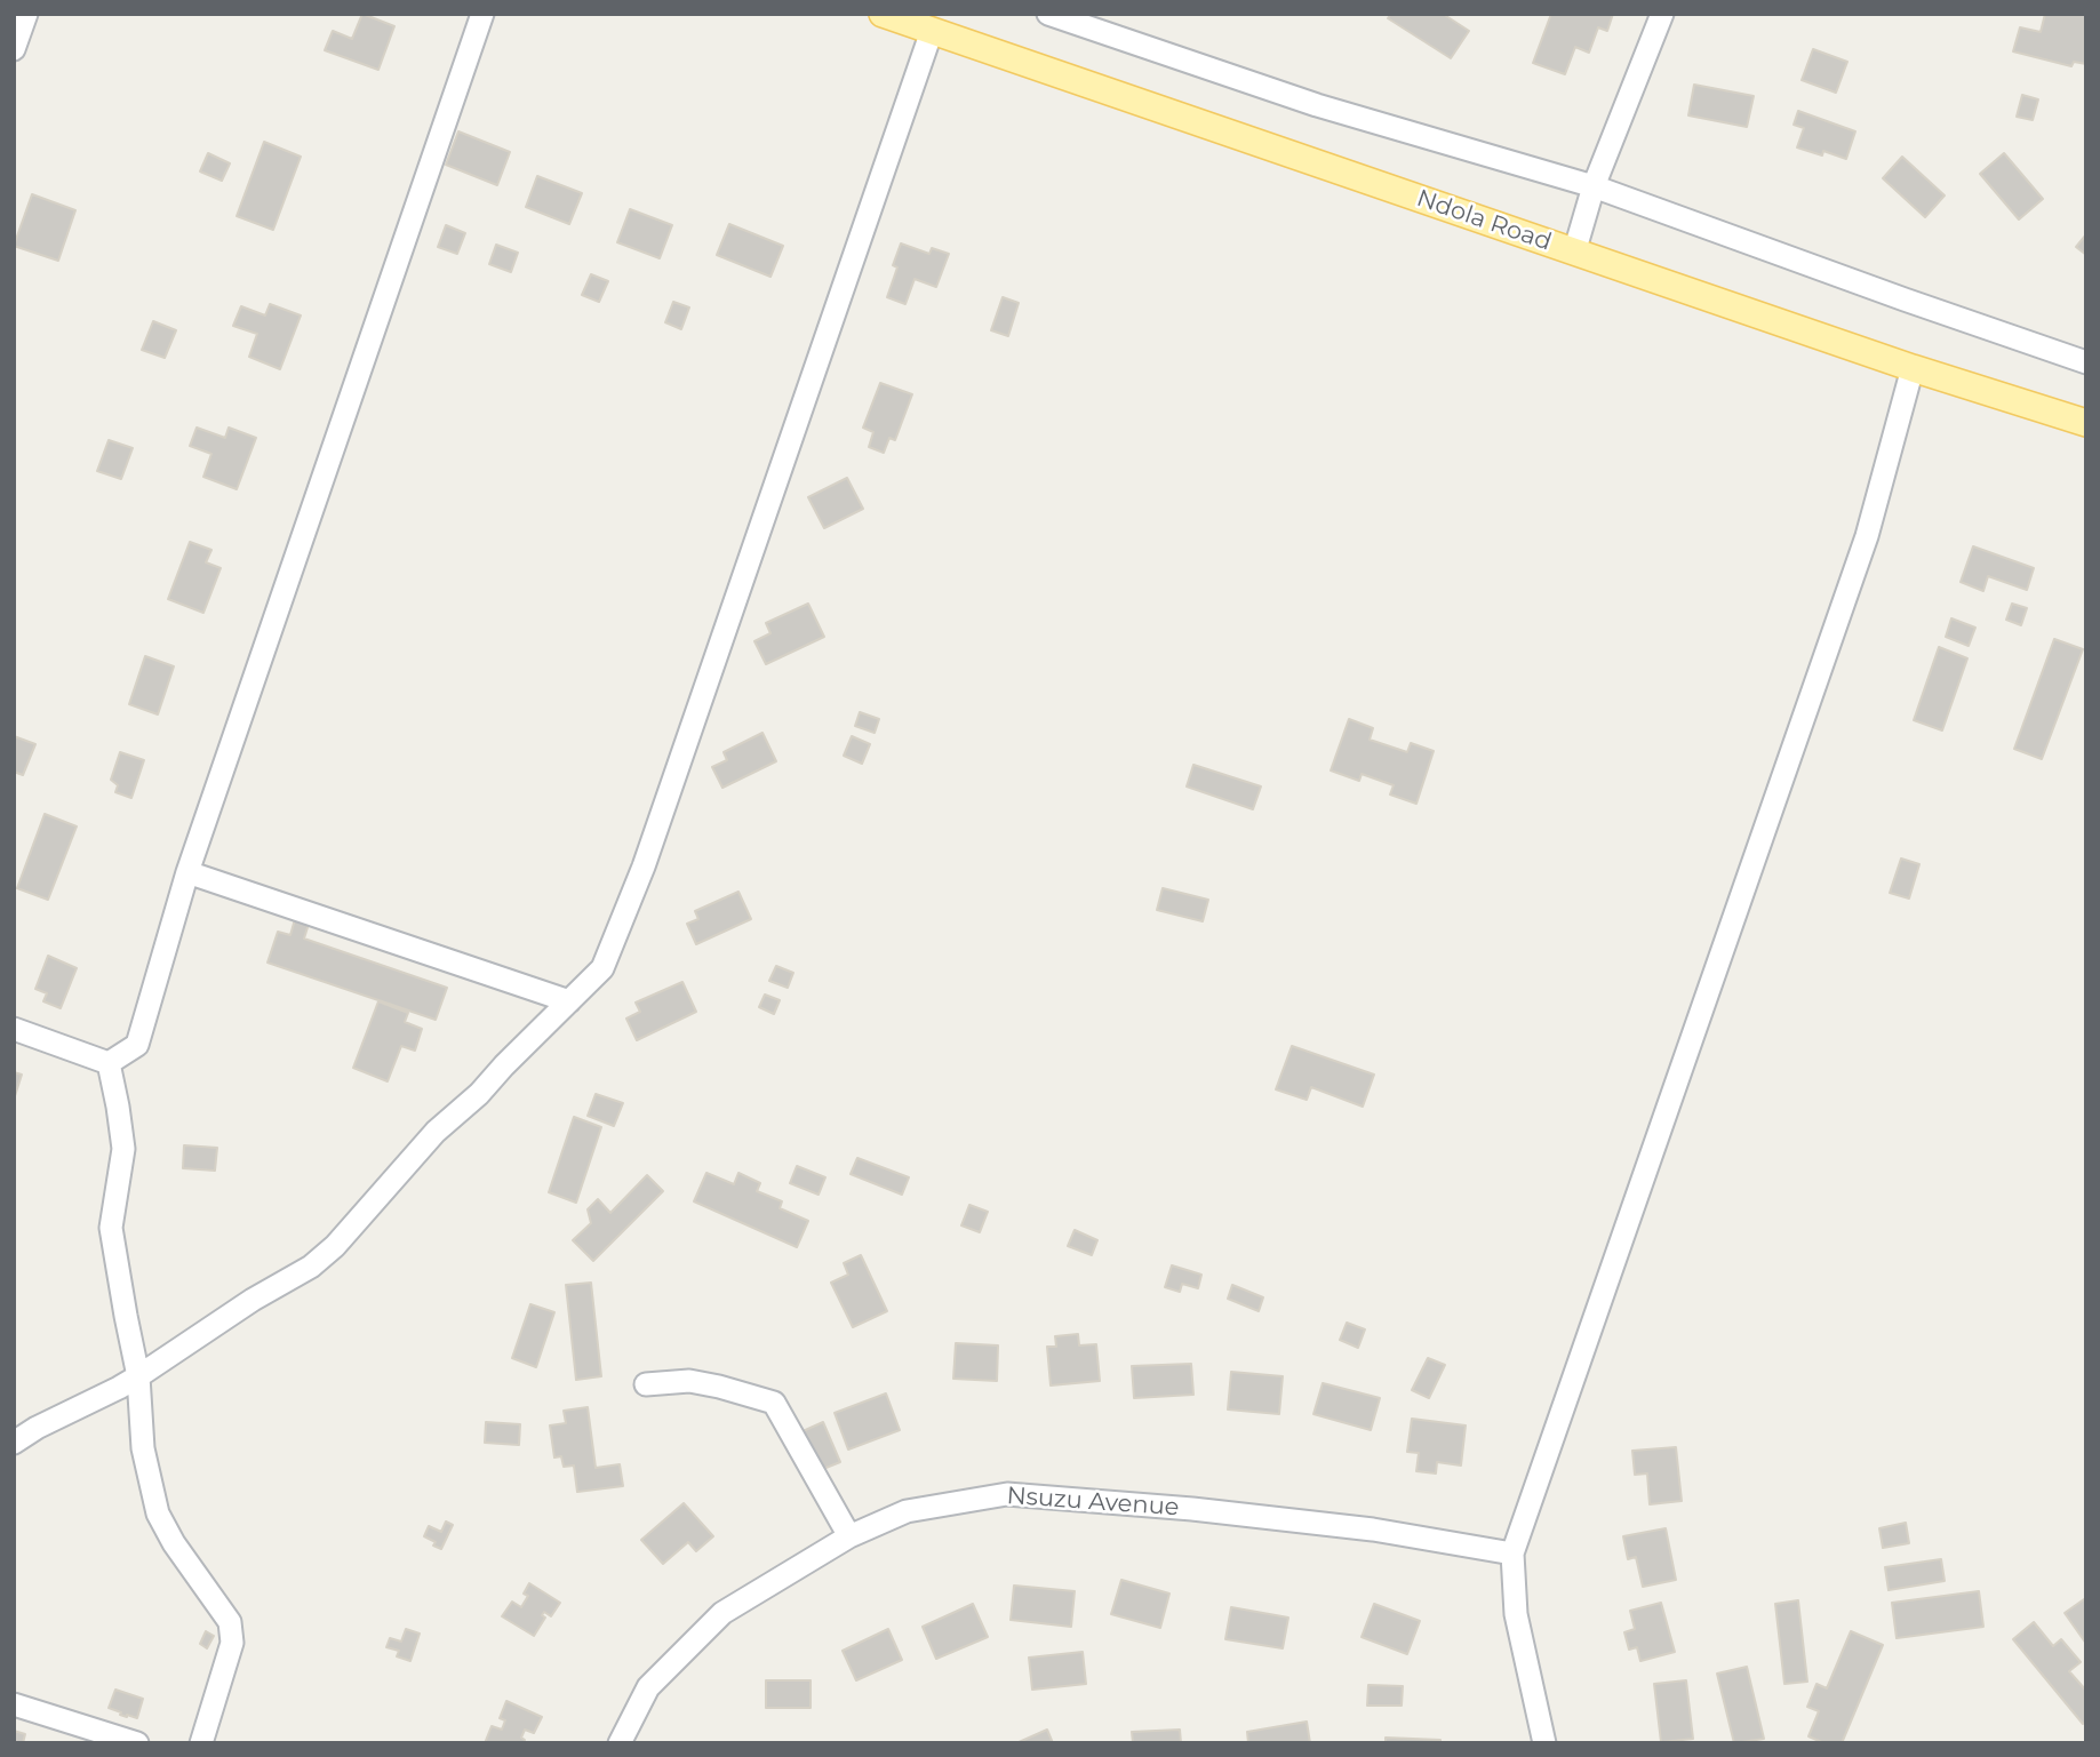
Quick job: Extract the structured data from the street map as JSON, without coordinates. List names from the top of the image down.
{
  "streets": {
    "main road": ["Ndola Road"],
    "street": ["Nsuzu Avenue"]
  }
}
